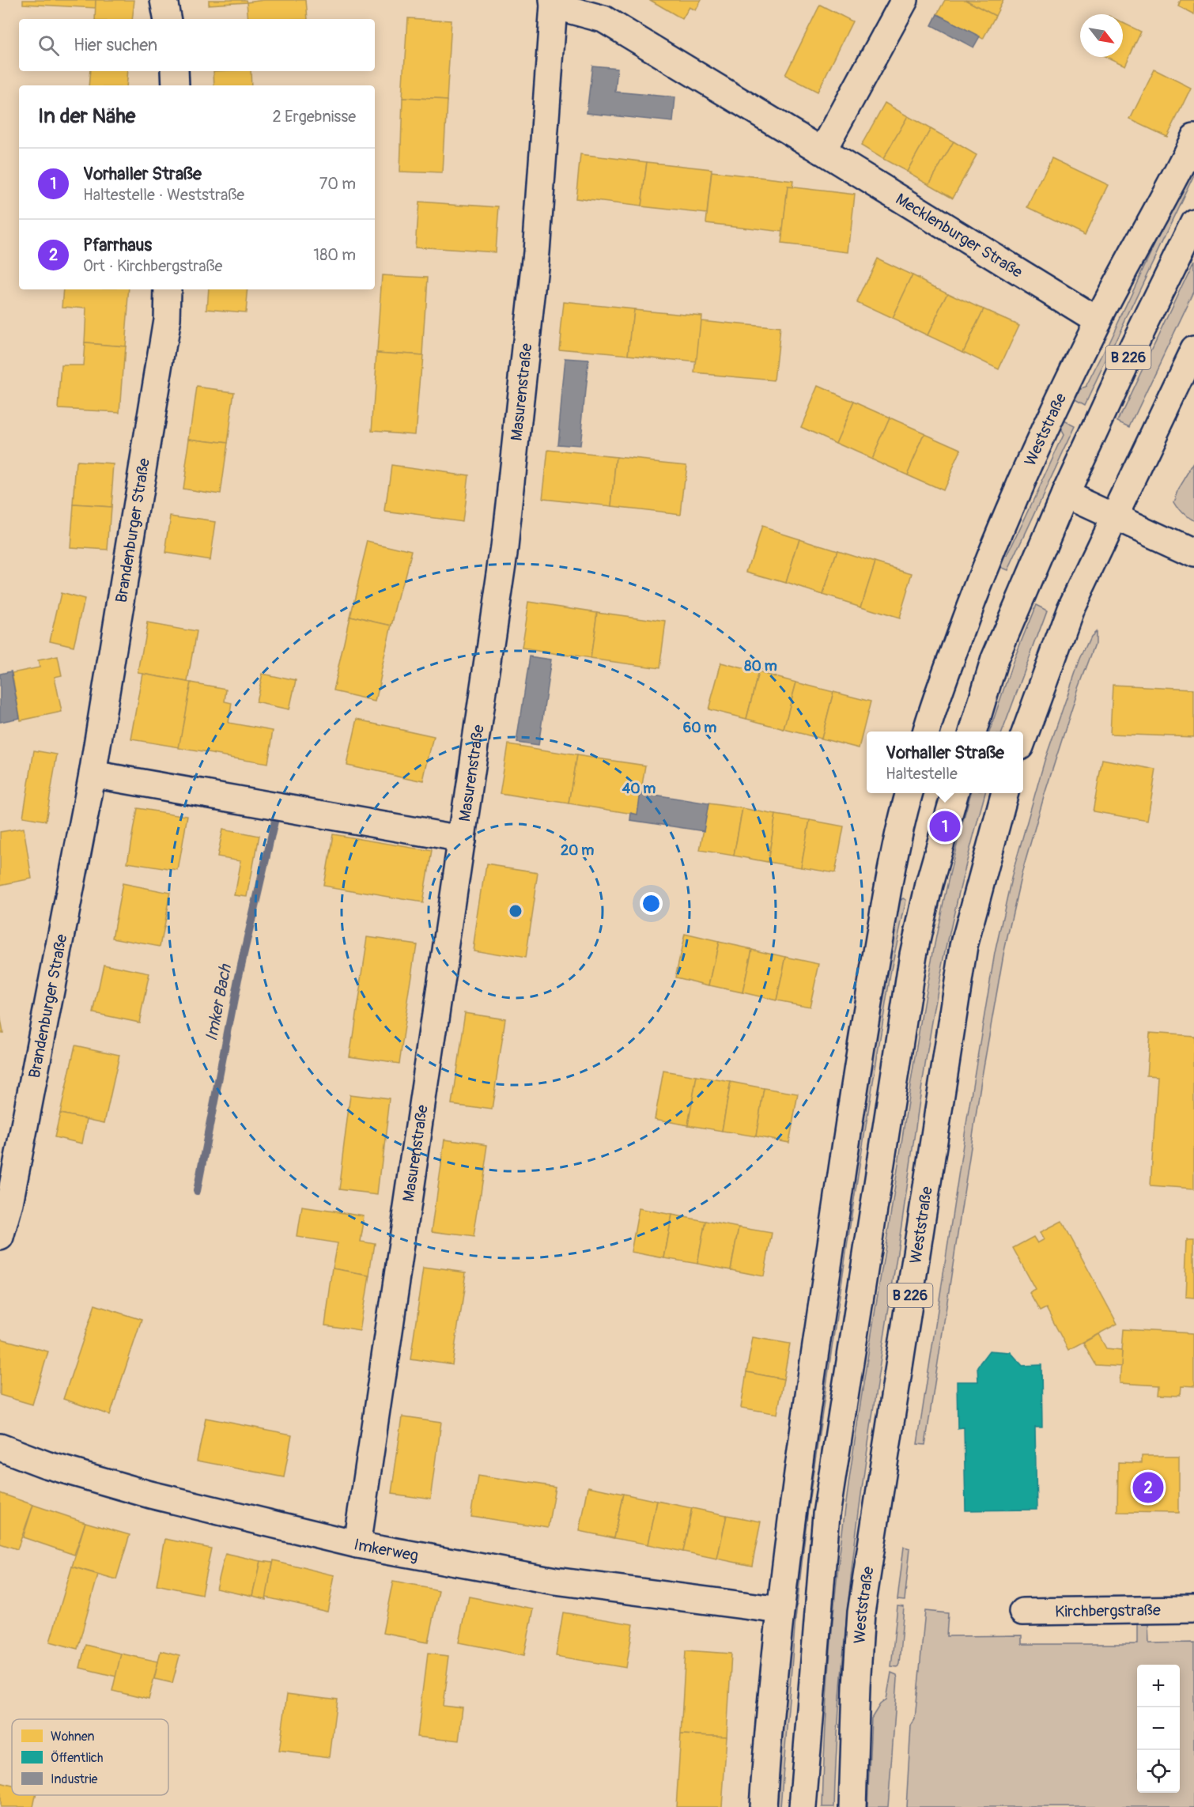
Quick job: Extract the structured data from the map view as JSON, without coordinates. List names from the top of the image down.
{
  "streets": {
    "street": [
      "Mecklenburger Straße",
      "B 226",
      "Masurenstraße",
      "Weststraße",
      "Brandenburger Straße",
      "Imkerweg",
      "Kirchbergstraße"
    ]
  },
  "crossings": [
    ["Mecklenburger Straße", "Masurenstraße"],
    ["Mecklenburger Straße", "Weststraße"],
    ["Masurenstraße", "Imkerweg"]
  ],
  "water": ["Imker Bach"],
  "legend": ["Wohnen", "Öffentlich", "Industrie"],
  "north": "bottom right",
  "page": {
    "search": "Hier suchen",
    "heading": ["In der Nähe", "2 Ergebnisse"],
    "list": [
      {
        "mark": "1",
        "name": "Vorhaller Straße",
        "note": "Haltestelle · Weststraße",
        "value": "70 m"
      },
      {
        "mark": "2",
        "name": "Pfarrhaus",
        "note": "Ort · Kirchbergstraße",
        "value": "180 m"
      }
    ],
    "popup": ["Vorhaller Straße", "Haltestelle"],
    "pins": ["1", "2"],
    "map_buttons": ["+", "−"]
  },
  "rings": [
    "80 m",
    "60 m",
    "40 m",
    "20 m"
  ]
}
